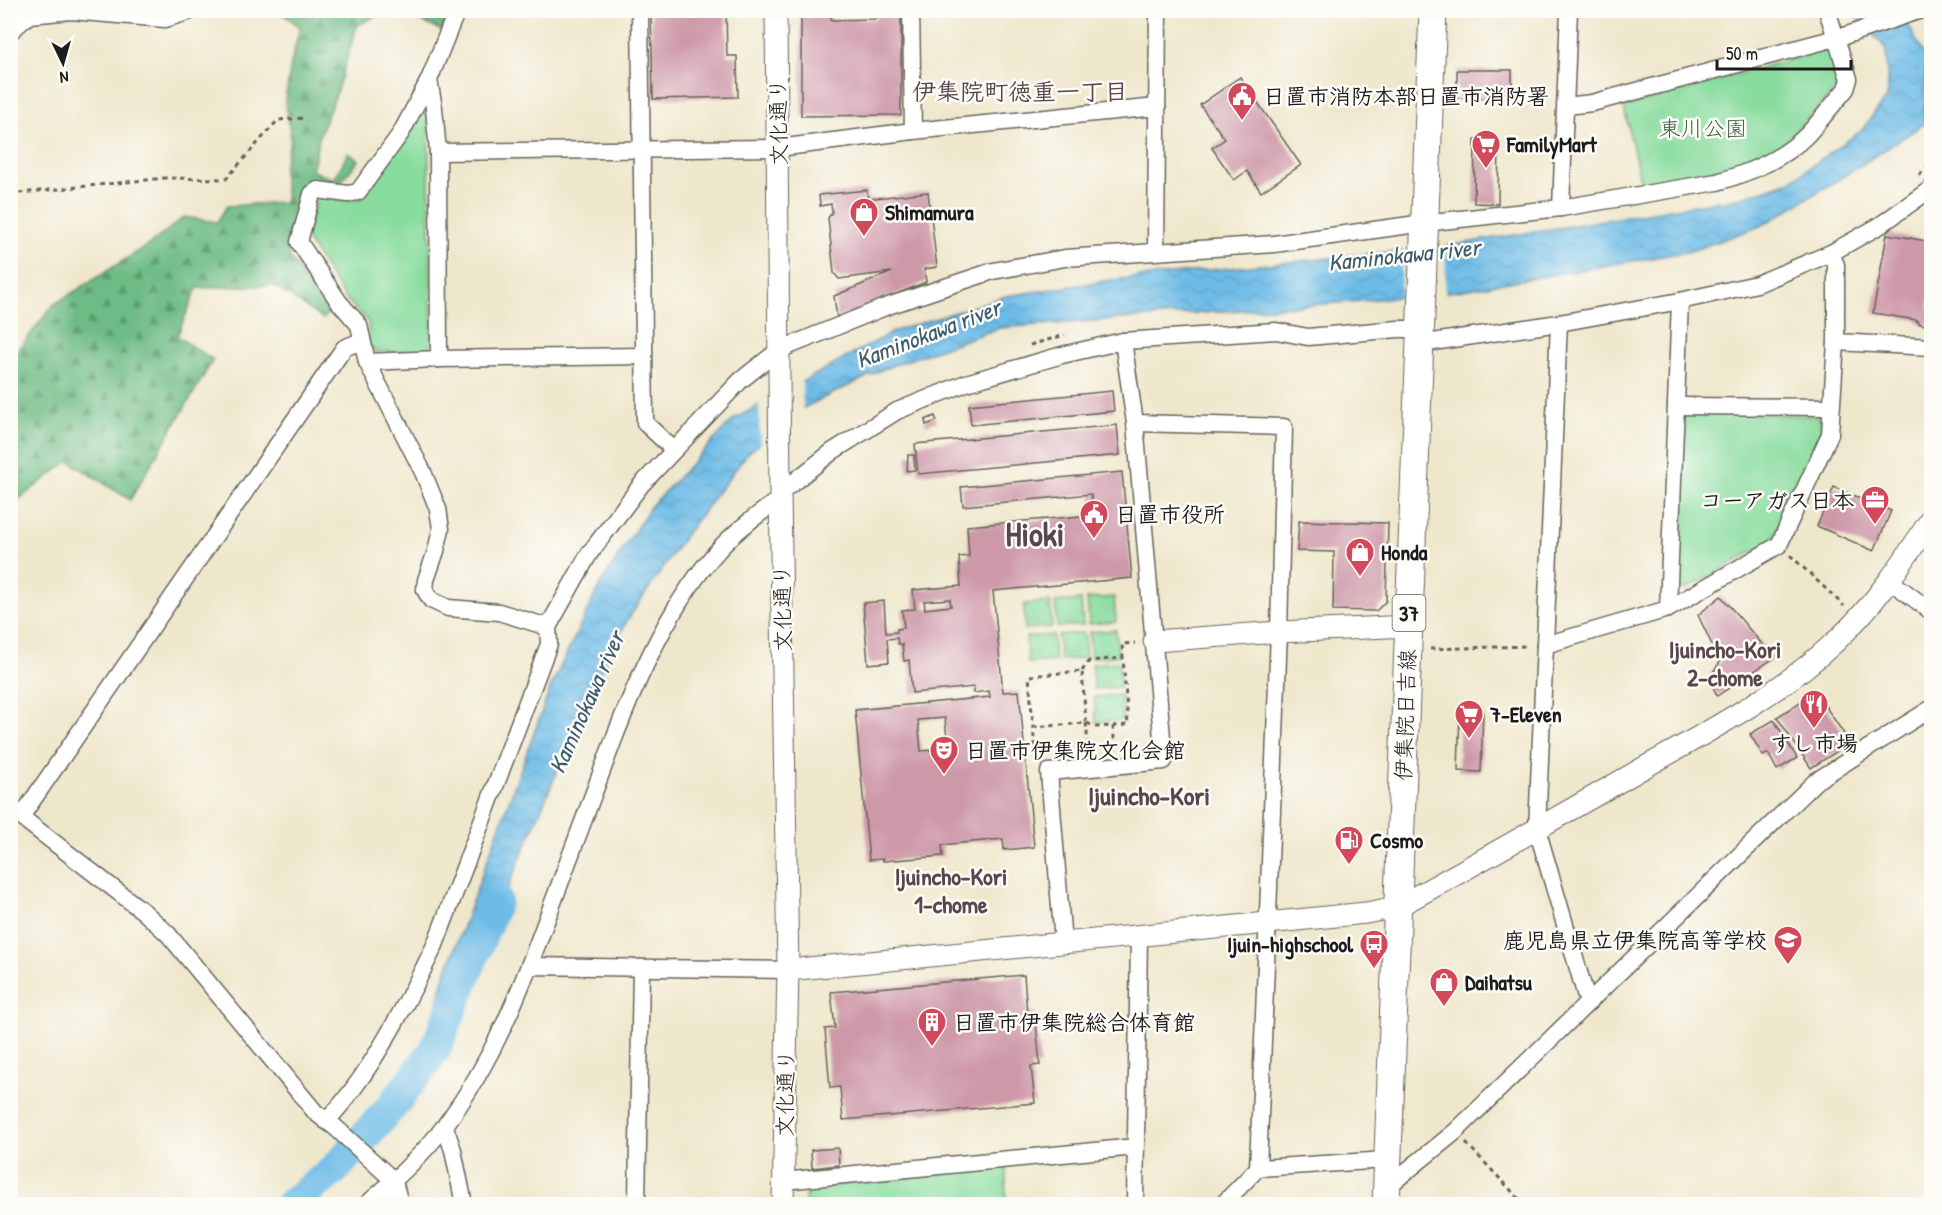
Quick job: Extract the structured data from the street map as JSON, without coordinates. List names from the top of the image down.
{
  "streets": {
    "main road": ["37", "伊集院日吉線"],
    "street": ["文化通り"]
  },
  "districts": [
    "伊集院町徳重一丁目",
    "Hioki",
    "Ijuincho-Kori 2-chome",
    "Ijuincho-Kori",
    "Ijuincho-Kori 1-chome"
  ],
  "water": ["Kaminokawa river"],
  "parks": ["東川公園"],
  "places": {
    "public building": ["日置市消防本部日置市消防署", "日置市役所"],
    "supermarket": ["FamilyMart", "7-Eleven"],
    "shop": ["Shimamura", "Honda", "Daihatsu"],
    "office": ["コーアガス日本"],
    "restaurant": ["すし市場"],
    "theatre": ["日置市伊集院文化会館"],
    "fuel station": ["Cosmo"],
    "school or university": ["鹿児島県立伊集院高等学校"],
    "bus stop": ["Ijuin-highschool"],
    "building": ["日置市伊集院総合体育館"]
  },
  "scale_bar": "50 m",
  "north": "bottom"
}
